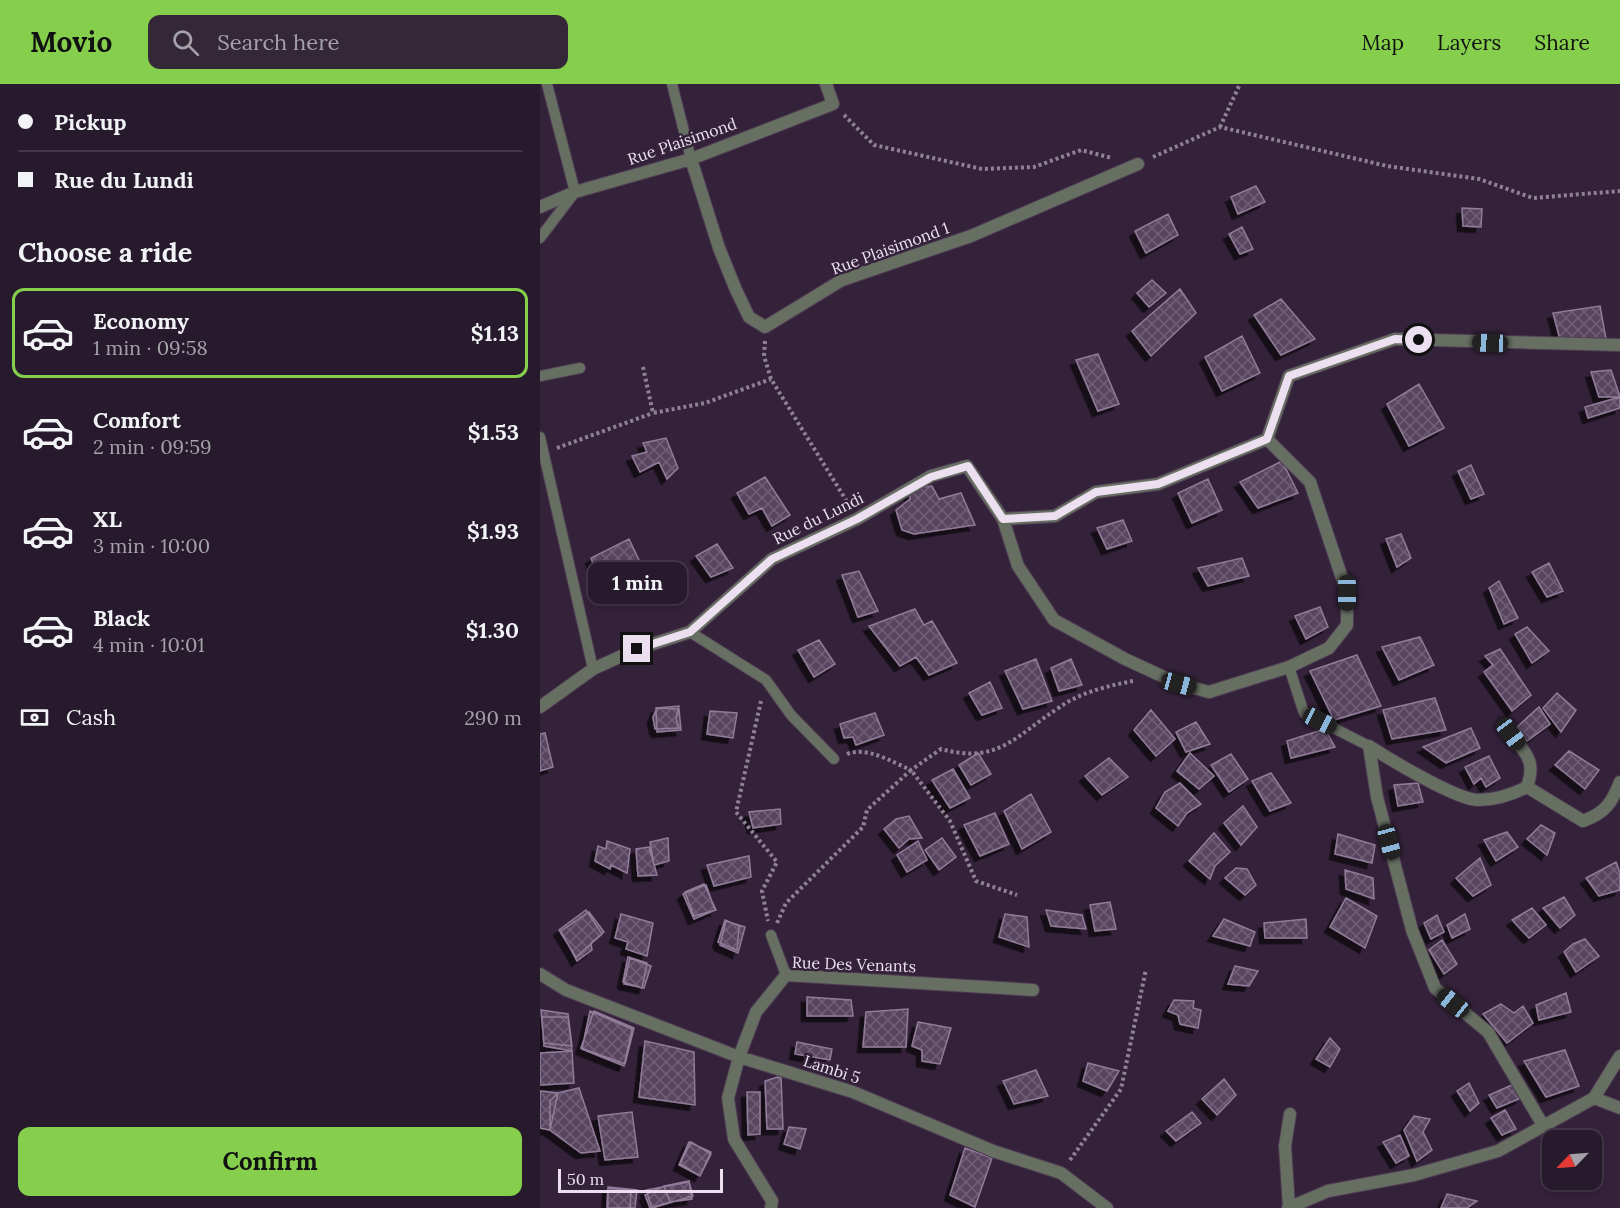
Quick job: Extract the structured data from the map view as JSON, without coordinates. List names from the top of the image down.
{
  "streets": {
    "street": [
      "Rue Plaisimond",
      "Rue Plaisimond 1",
      "Rue du Lundi",
      "Rue Des Venants",
      "Lambi 5"
    ]
  },
  "crossings": [
    ["Rue Des Venants", "Lambi 5"]
  ],
  "scale_bar": "50 m",
  "north": "bottom left",
  "page": {
    "header": "Movio",
    "search": "Search here",
    "nav": ["Map", "Layers", "Share"],
    "banner": ["Pickup", "Rue du Lundi"],
    "heading": "Choose a ride",
    "list": [
      {
        "name": "Economy",
        "note": "1 min · 09:58",
        "value": "$1.13"
      },
      {
        "name": "Comfort",
        "note": "2 min · 09:59",
        "value": "$1.53"
      },
      {
        "name": "XL",
        "note": "3 min · 10:00",
        "value": "$1.93"
      },
      {
        "name": "Black",
        "note": "4 min · 10:01",
        "value": "$1.30"
      }
    ],
    "bubble": "1 min",
    "pay": ["Cash", "290 m"],
    "buttons": "Confirm",
    "scale": "50 m"
  }
}
